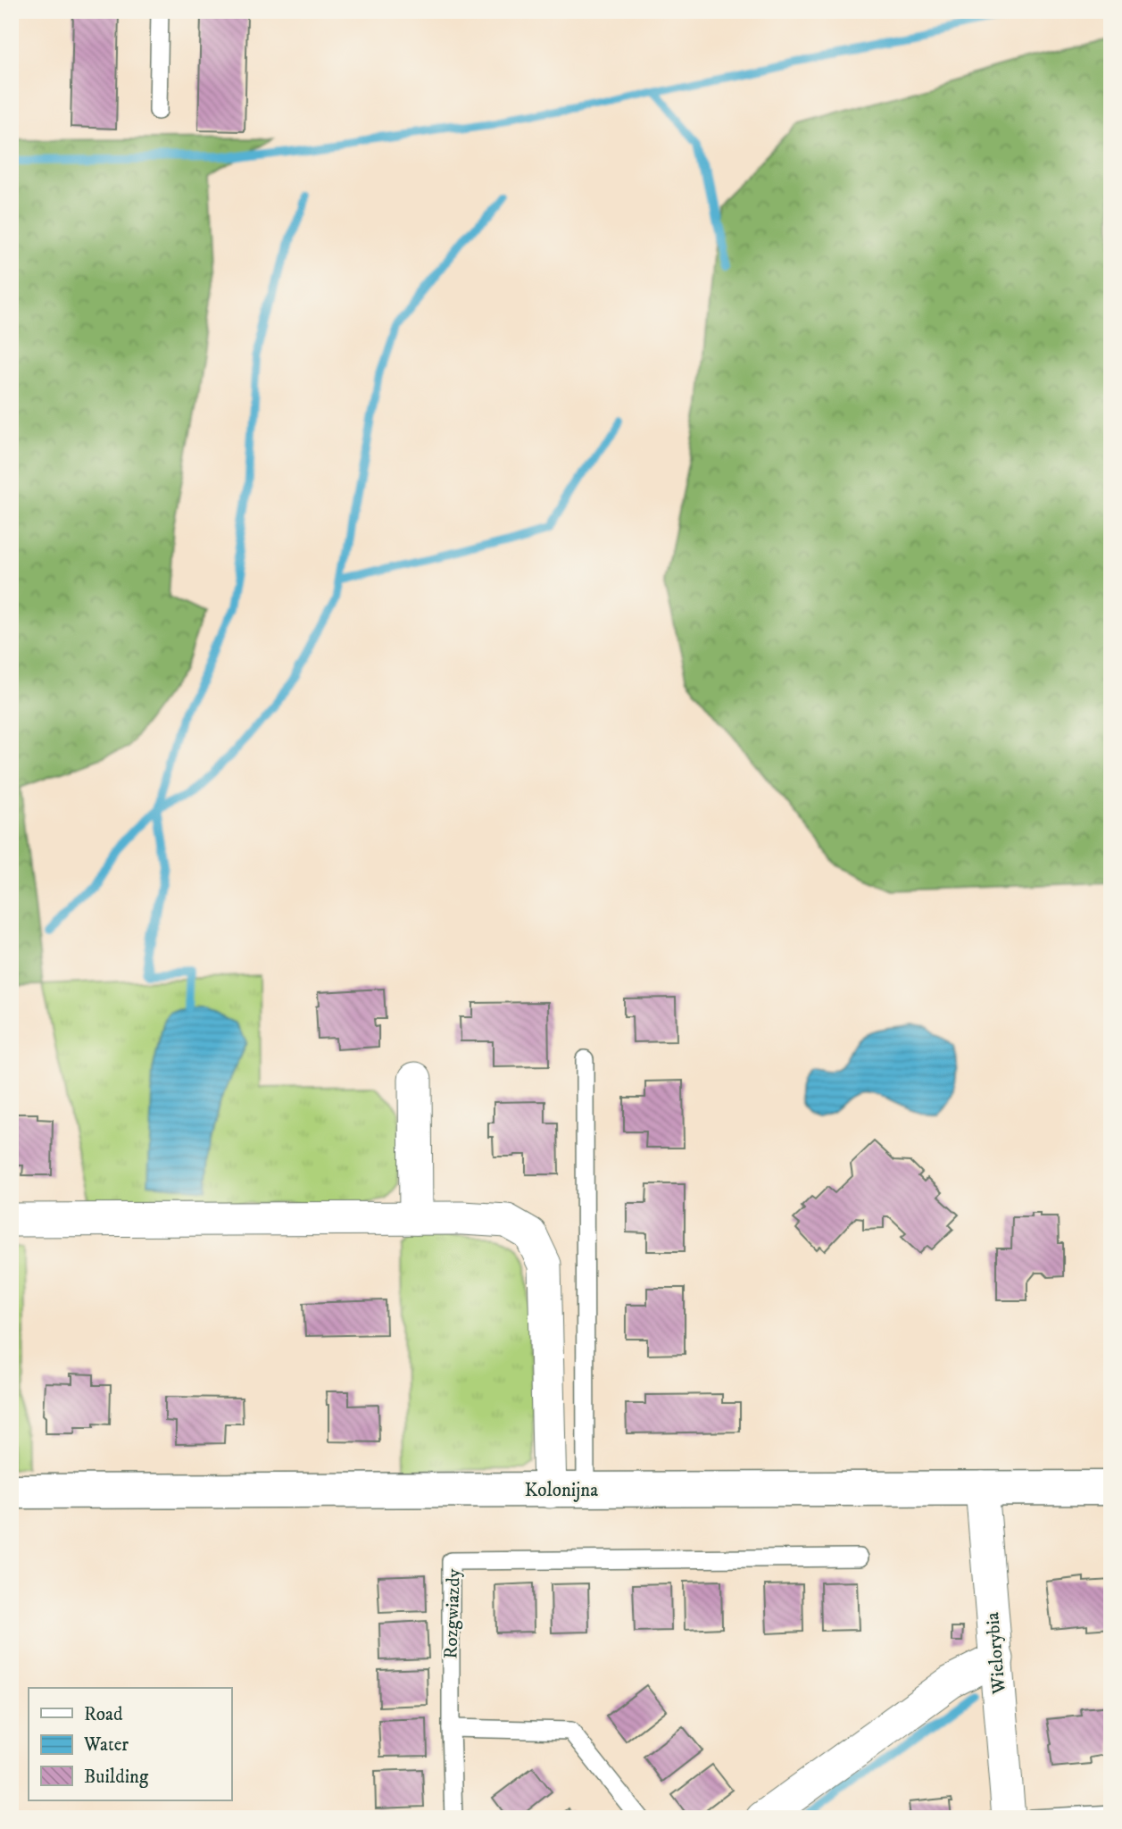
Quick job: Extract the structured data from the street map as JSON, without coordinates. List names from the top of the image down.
{
  "streets": {
    "street": ["Kolonijna", "Wielorybia"],
    "lane": ["Rozgwiazdy"]
  },
  "crossings": [
    ["Kolonijna", "Wielorybia"]
  ],
  "legend": ["Road", "Water", "Building"]
}
